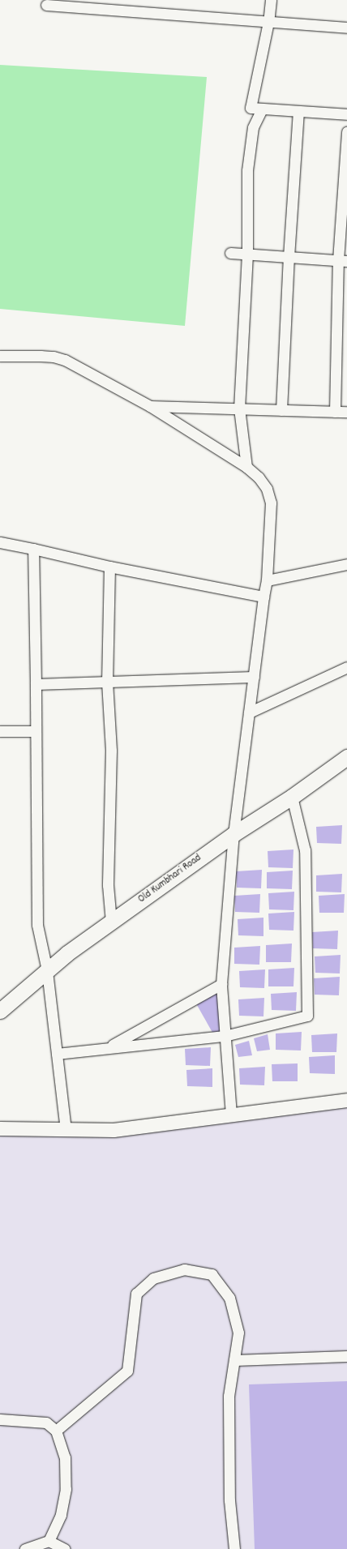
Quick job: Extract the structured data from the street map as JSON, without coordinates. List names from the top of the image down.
{
  "streets": {
    "main road": ["Old Kumbhari Road"]
  }
}
